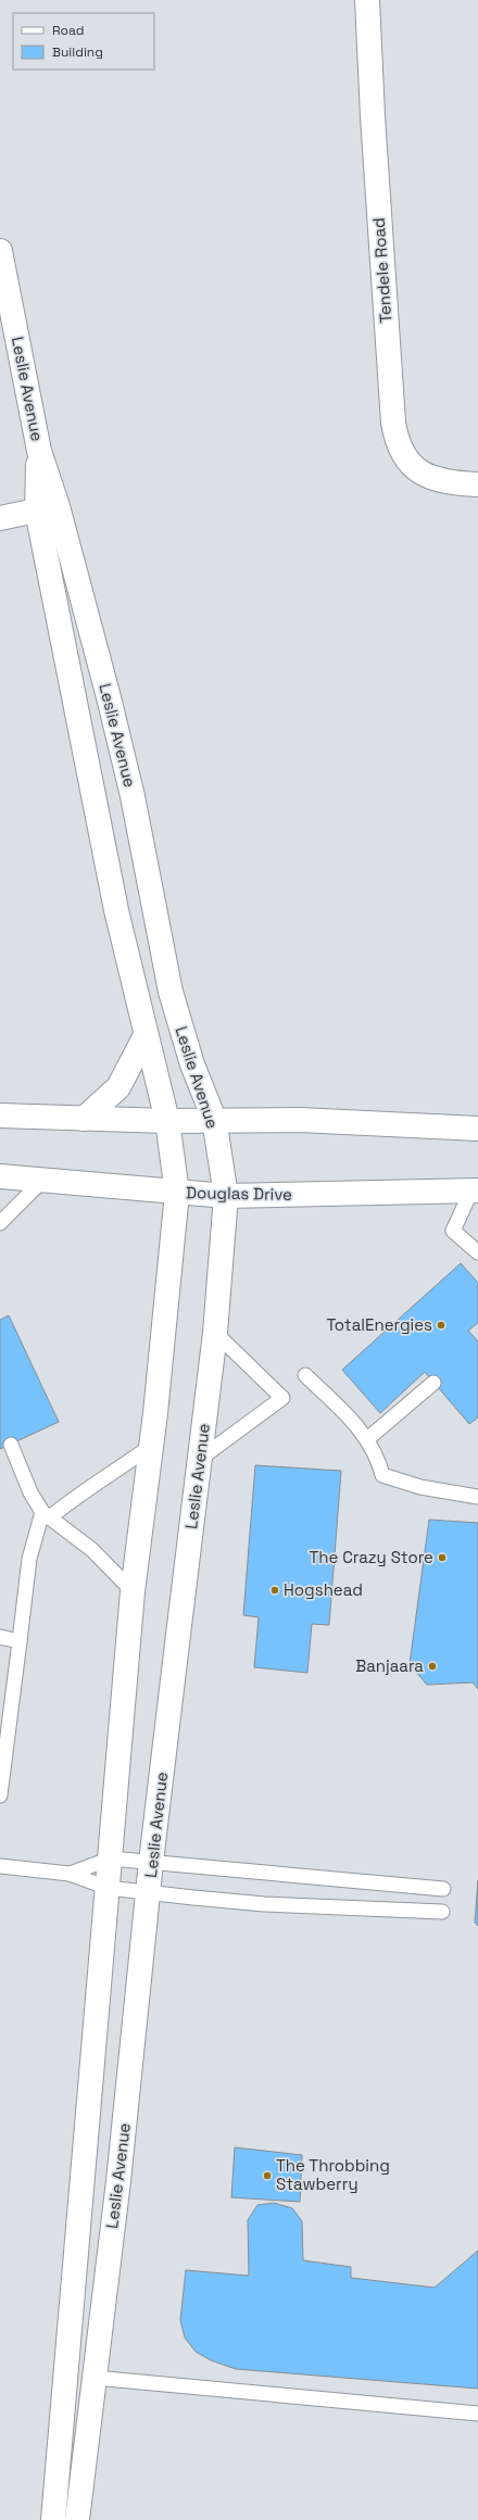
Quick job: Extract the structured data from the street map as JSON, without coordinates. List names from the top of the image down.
{
  "streets": {
    "street": ["Tendele Road", "Leslie Avenue", "Douglas Drive"]
  },
  "crossings": [
    ["Leslie Avenue", "Douglas Drive"]
  ],
  "places": [
    "TotalEnergies",
    "The Crazy Store",
    "Hogshead",
    "Banjaara",
    "The Throbbing Stawberry"
  ],
  "legend": ["Road", "Building"]
}
